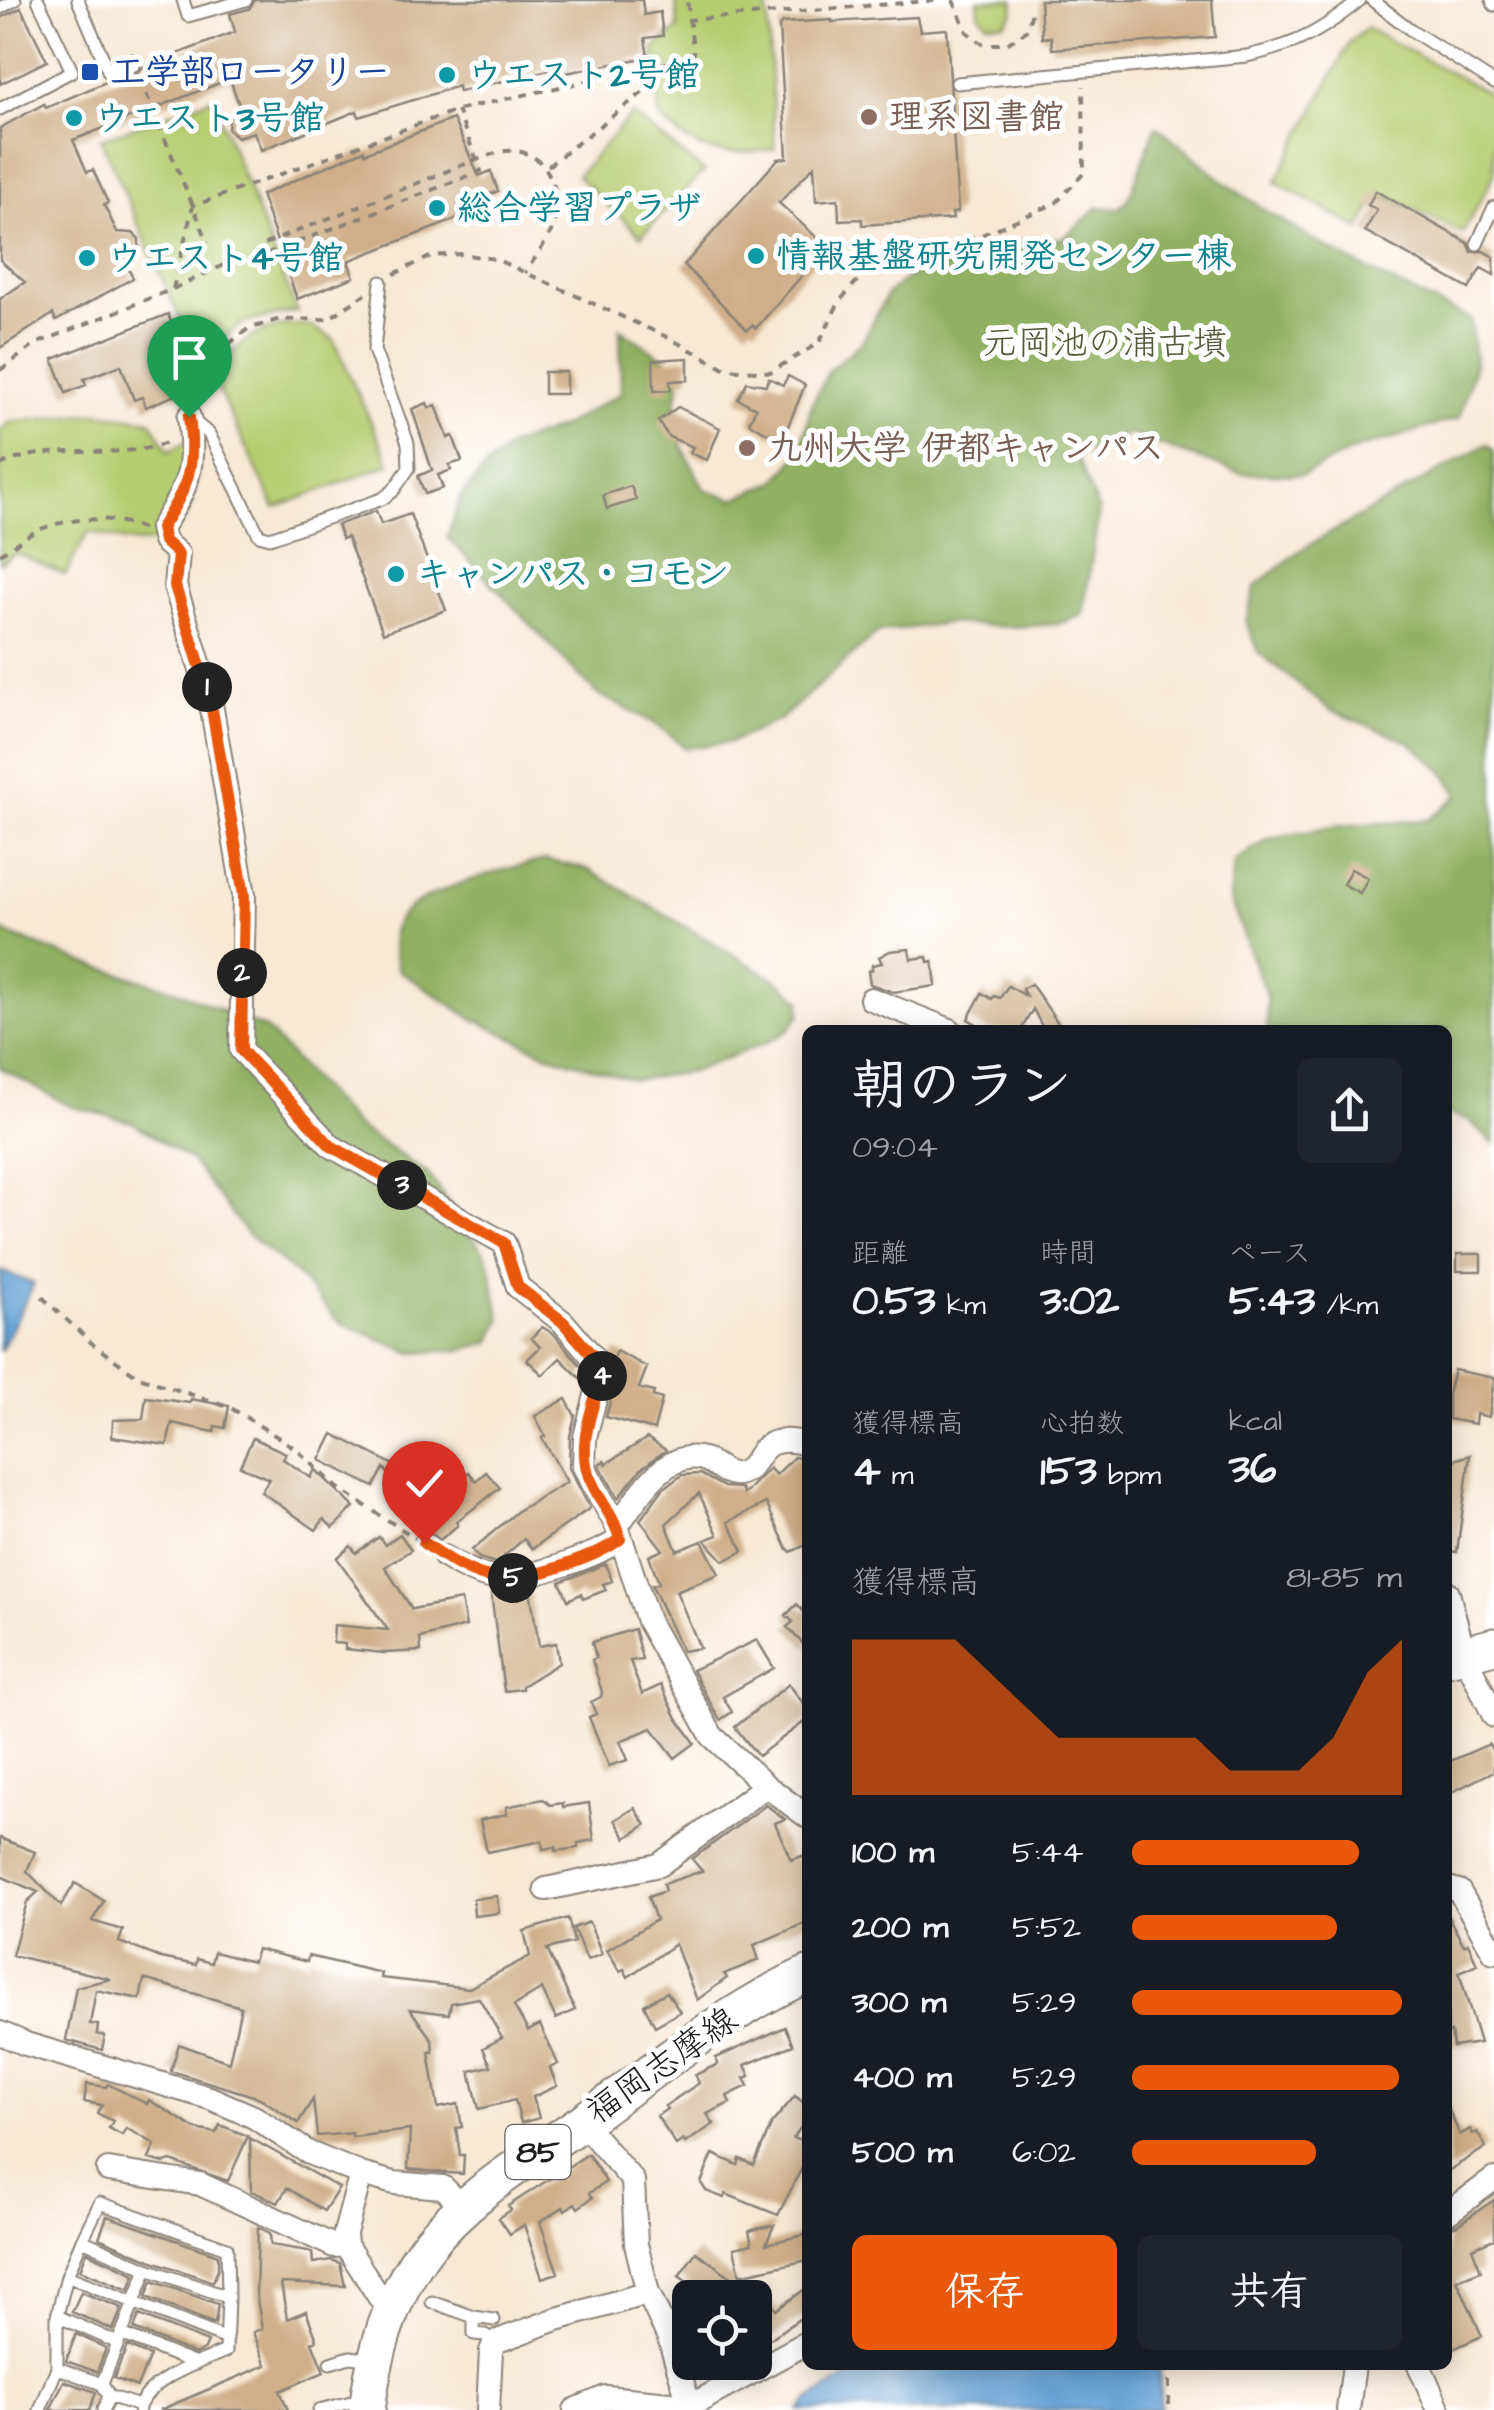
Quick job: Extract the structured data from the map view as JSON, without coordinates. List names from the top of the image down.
{
  "streets": {
    "main road": ["福岡志摩線", "85"]
  },
  "parks": ["元岡池の浦古墳"],
  "places": {
    "transit": ["工学部ロータリー"],
    "other": [
      "ウエスト2号館",
      "理系図書館",
      "ウエスト3号館",
      "総合学習プラザ",
      "情報基盤研究開発センター棟",
      "ウエスト4号館",
      "九州大学 伊都キャンパス",
      "キャンパス・コモン"
    ]
  },
  "page": {
    "pins": [
      "1",
      "2",
      "3",
      "4",
      "5"
    ],
    "heading": ["朝のラン", "09:04"],
    "stats": [
      ["距離", "0.53 km"],
      ["時間", "3:02"],
      ["ペース", "5:43 /km"],
      ["獲得標高", "4 m"],
      ["心拍数", "153 bpm"],
      ["kcal", "36"]
    ],
    "chart": ["獲得標高", "81–85 m"],
    "list": [
      {
        "name": "100 m",
        "note": "5:44"
      },
      {
        "name": "200 m",
        "note": "5:52"
      },
      {
        "name": "300 m",
        "note": "5:29"
      },
      {
        "name": "400 m",
        "note": "5:29"
      },
      {
        "name": "500 m",
        "note": "6:02"
      }
    ],
    "buttons": ["保存", "共有"]
  }
}
